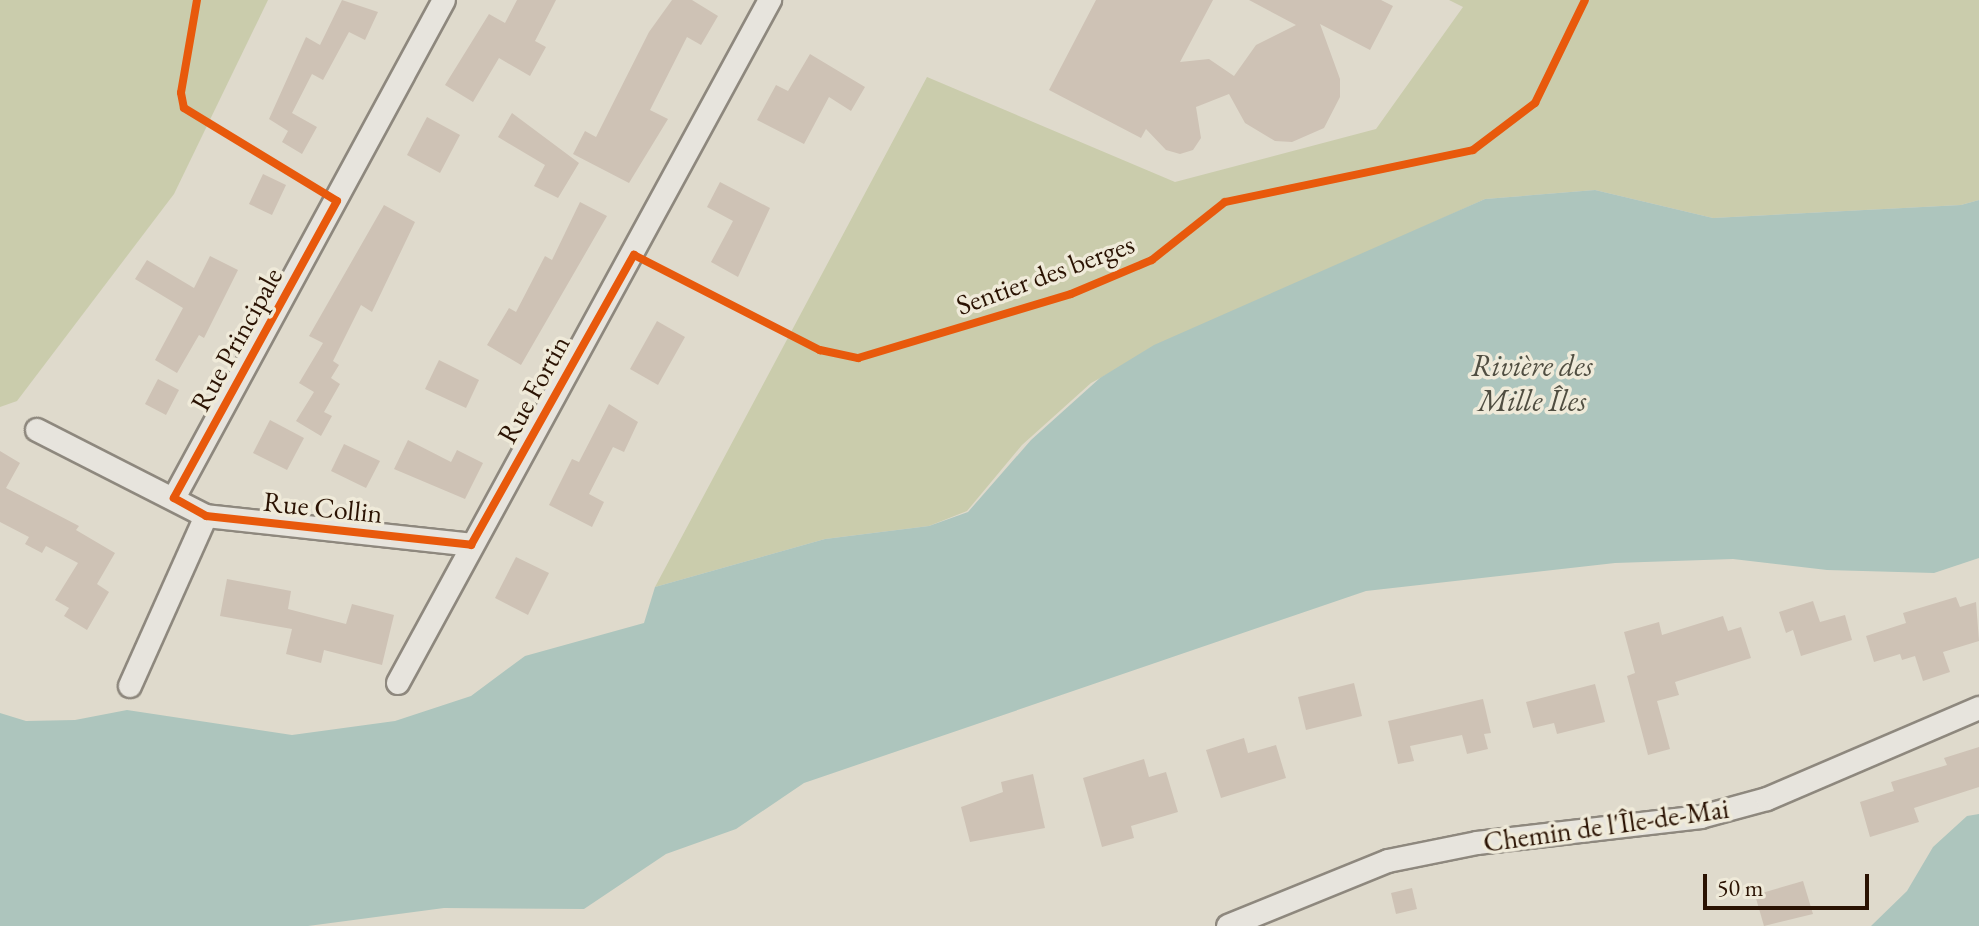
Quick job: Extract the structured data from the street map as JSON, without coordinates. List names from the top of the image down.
{
  "streets": {
    "street": [
      "Rue Principale",
      "Rue Fortin",
      "Rue Collin",
      "Chemin de l'Île-de-Mai"
    ],
    "cycle path": ["Sentier des berges"]
  },
  "crossings": [
    ["Rue Principale", "Rue Collin"],
    ["Rue Fortin", "Rue Collin"]
  ],
  "water": ["Rivière des Mille Îles"],
  "scale_bar": "50 m"
}
